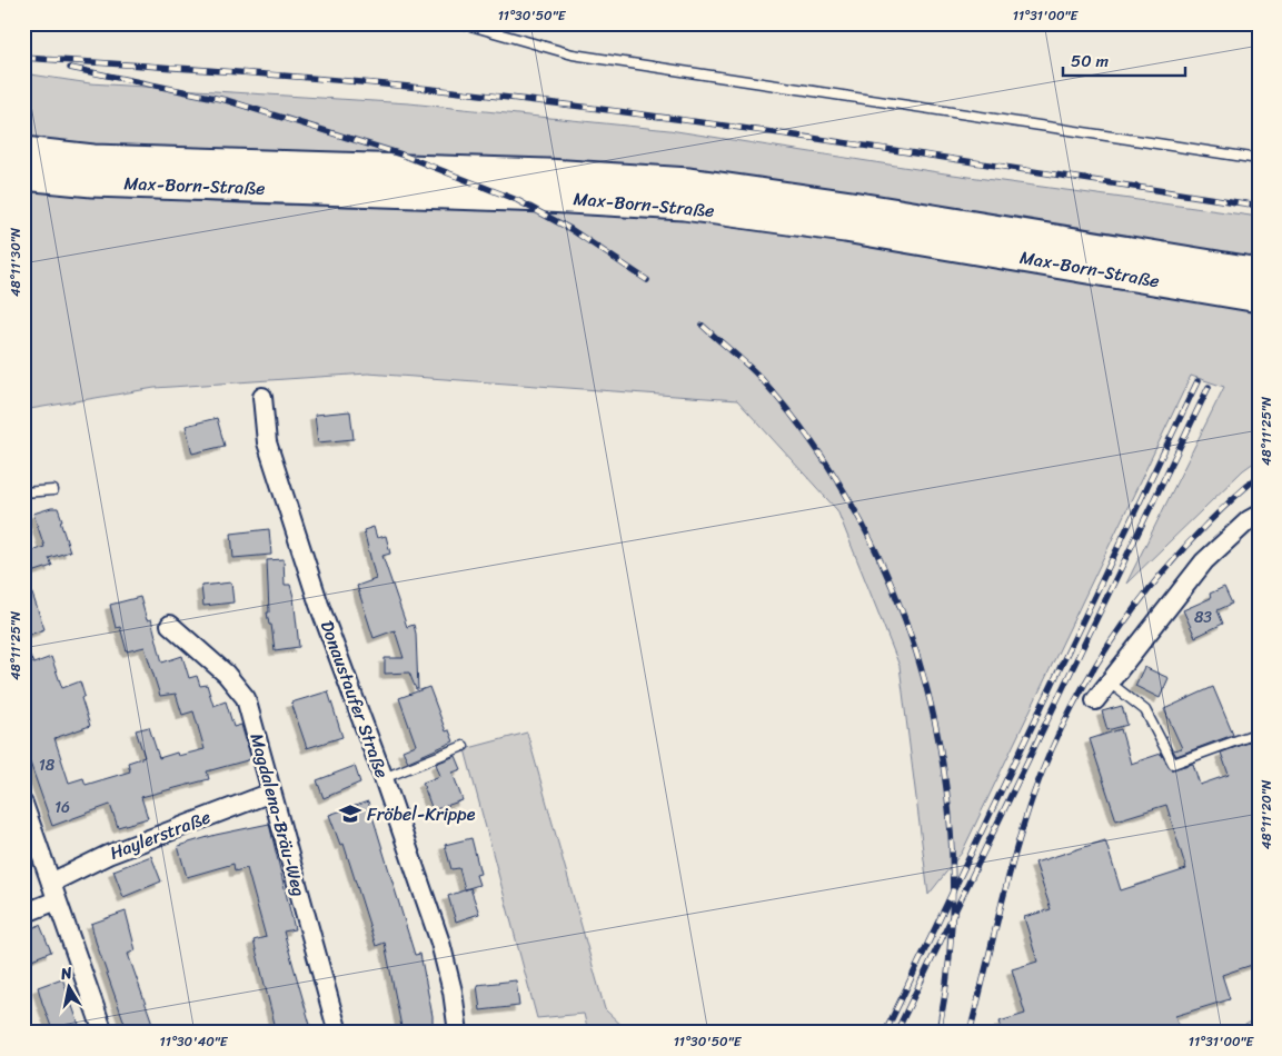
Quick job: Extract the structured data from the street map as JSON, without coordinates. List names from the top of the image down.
{
  "streets": {
    "main road": ["Max-Born-Straße"],
    "street": ["Donaustaufer Straße", "Magdalena-Bräu-Weg", "Haylerstraße"]
  },
  "crossings": [
    ["Magdalena-Bräu-Weg", "Haylerstraße"]
  ],
  "places": {
    "school or university": ["Fröbel-Krippe"]
  },
  "house_numbers": ["83", "18", "16"],
  "scale_bar": "50 m",
  "north": "top",
  "coordinates": [
    "11°30'50\"E",
    "11°31'00\"E",
    "48°11'30\"N",
    "48°11'25\"N",
    "48°11'20\"N",
    "11°30'40\"E"
  ]
}
